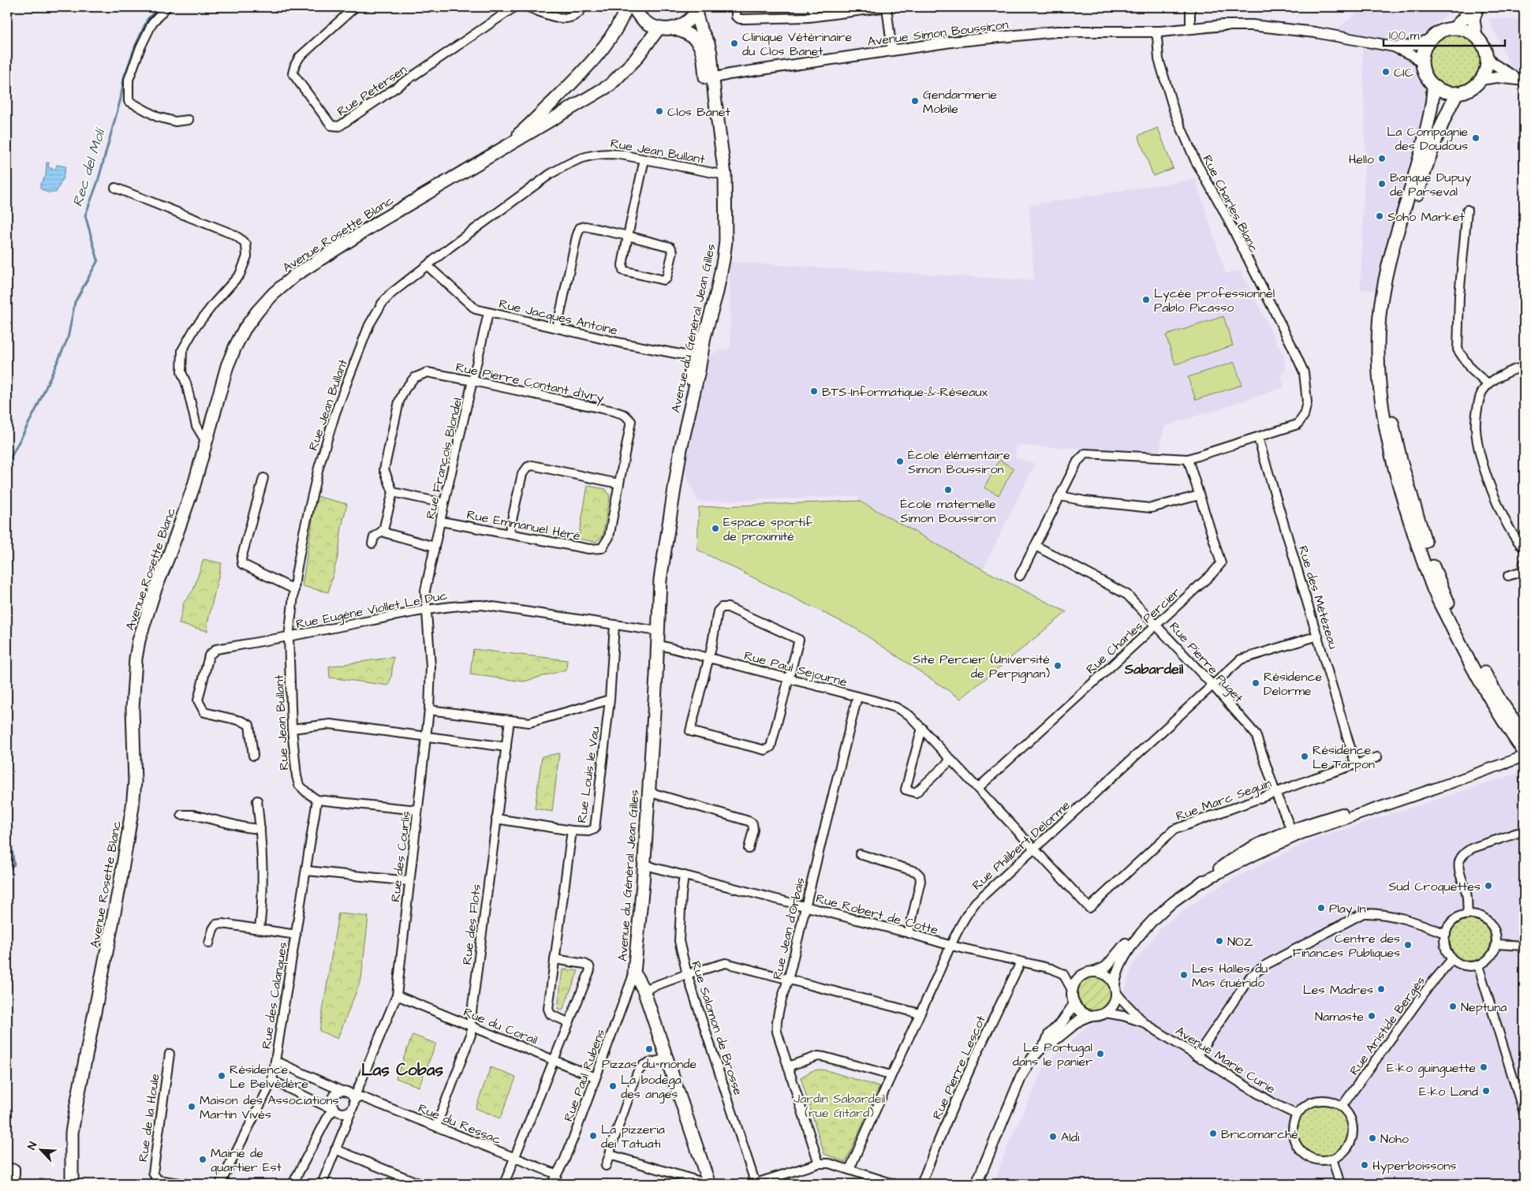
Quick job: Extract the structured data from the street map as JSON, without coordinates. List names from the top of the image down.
{
  "streets": {
    "main road": ["Avenue Rosette Blanc", "Avenue du Général Jean Gilles"],
    "street": [
      "Avenue Simon Boussiron",
      "Rue Petersen",
      "Rue Jean Bullant",
      "Rue Charles Blanc",
      "Rue Jacques Antoine",
      "Rue Pierre Contant d'Ivry",
      "Rue François Blondel",
      "Rue Emmanuel Héré",
      "Rue des Métézeau",
      "Rue Eugène Viollet Le Duc",
      "Rue Charles Percier",
      "Rue Pierre Puget",
      "Rue Paul Sejourné",
      "Rue Louis le Vau",
      "Rue Marc Seguin",
      "Rue Philibert Delorme",
      "Rue des Courlis",
      "Rue Robert de Cotte",
      "Rue des Flots",
      "Rue Jean d'Orbais",
      "Rue des Calanques",
      "Rue du Corail",
      "Rue Aristide Bergès",
      "Rue Salomon de Brosse",
      "Avenue Marie Curie",
      "Rue Pierre Lescot",
      "Rue Paul Rubens",
      "Rue de la Houle",
      "Rue du Ressac"
    ]
  },
  "crossings": [
    ["Avenue Simon Boussiron", "Rue Charles Blanc"],
    ["Avenue Simon Boussiron", "Avenue du Général Jean Gilles"],
    ["Rue Jean Bullant", "Rue Jacques Antoine"],
    ["Rue Jean Bullant", "Avenue du Général Jean Gilles"],
    ["Rue Jean Bullant", "Rue Eugène Viollet Le Duc"],
    ["Rue Jean Bullant", "Rue des Calanques"],
    ["Rue Charles Blanc", "Rue des Métézeau"],
    ["Rue Charles Blanc", "Rue Charles Percier"],
    ["Avenue Rosette Blanc", "Avenue du Général Jean Gilles"],
    ["Rue Jacques Antoine", "Avenue du Général Jean Gilles"],
    ["Rue Jacques Antoine", "Rue François Blondel"],
    ["Avenue du Général Jean Gilles", "Rue Eugène Viollet Le Duc"],
    ["Avenue du Général Jean Gilles", "Rue Paul Sejourné"],
    ["Avenue du Général Jean Gilles", "Rue Robert de Cotte"],
    ["Avenue du Général Jean Gilles", "Rue Paul Rubens"],
    ["Rue Pierre Contant d'Ivry", "Rue François Blondel"],
    ["Rue Pierre Contant d'Ivry", "Rue Emmanuel Héré"],
    ["Rue François Blondel", "Rue Emmanuel Héré"],
    ["Rue François Blondel", "Rue Eugène Viollet Le Duc"],
    ["Rue François Blondel", "Rue des Courlis"],
    ["Rue des Métézeau", "Rue Marc Seguin"],
    ["Rue des Métézeau", "Rue Philibert Delorme"],
    ["Rue Eugène Viollet Le Duc", "Rue Louis le Vau"],
    ["Rue Eugène Viollet Le Duc", "Rue des Courlis"],
    ["Rue Charles Percier", "Rue Pierre Puget"],
    ["Rue Charles Percier", "Rue Paul Sejourné"],
    ["Rue Pierre Puget", "Rue Marc Seguin"],
    ["Rue Pierre Puget", "Rue Philibert Delorme"],
    ["Rue Paul Sejourné", "Rue Marc Seguin"],
    ["Rue Paul Sejourné", "Rue Philibert Delorme"],
    ["Rue Paul Sejourné", "Rue Jean d'Orbais"],
    ["Rue Louis le Vau", "Rue des Flots"],
    ["Rue Marc Seguin", "Rue Philibert Delorme"],
    ["Rue Philibert Delorme", "Rue Robert de Cotte"],
    ["Rue des Courlis", "Rue du Corail"],
    ["Rue des Courlis", "Rue du Ressac"],
    ["Rue Robert de Cotte", "Rue Jean d'Orbais"],
    ["Rue Robert de Cotte", "Rue Salomon de Brosse"],
    ["Rue Robert de Cotte", "Avenue Marie Curie"],
    ["Rue Robert de Cotte", "Rue Pierre Lescot"],
    ["Rue des Flots", "Rue du Corail"],
    ["Rue des Flots", "Rue du Ressac"],
    ["Rue du Corail", "Rue Paul Rubens"],
    ["Rue Aristide Bergès", "Avenue Marie Curie"],
    ["Rue Paul Rubens", "Rue du Ressac"]
  ],
  "districts": ["Sabardeil", "Las Cobas"],
  "water": ["Rec del Molí"],
  "parks": ["Jardin Sabardeil (rue Gitard)"],
  "places": [
    "Clinique Vétérinaire du Clos Banet",
    "CIC",
    "Gendarmerie Mobile",
    "Clos Banet",
    "La Compagnie des Doudous",
    "Hello",
    "Banque Dupuy de Parseval",
    "Soho Market",
    "Lycée professionnel Pablo Picasso",
    "BTS-Informatique-&-Réseaux",
    "École élémentaire Simon Boussiron",
    "École maternelle Simon Boussiron",
    "Espace sportif de proximité",
    "Site Percier (Université de Perpignan)",
    "Résidence Delorme",
    "Résidence Le Tarpon",
    "Sud Croquettes",
    "Play In",
    "NOZ",
    "Centre des Finances Publiques",
    "Les Halles du Mas Guérido",
    "Les Madres",
    "Neptuna",
    "Namaste",
    "Pizzas du monde",
    "Le Portugal dans le panier",
    "E-ko guinguette",
    "Résidence Le Belvédère",
    "La bodega des anges",
    "E-ko Land",
    "Maison des Associations Martin Vivès",
    "Bricomarché",
    "La pizzeria dei Tatuati",
    "Aldi",
    "Noho",
    "Mairie de quartier Est",
    "Hyperboissons"
  ],
  "scale_bar": "100 m",
  "north": "top left"
}
